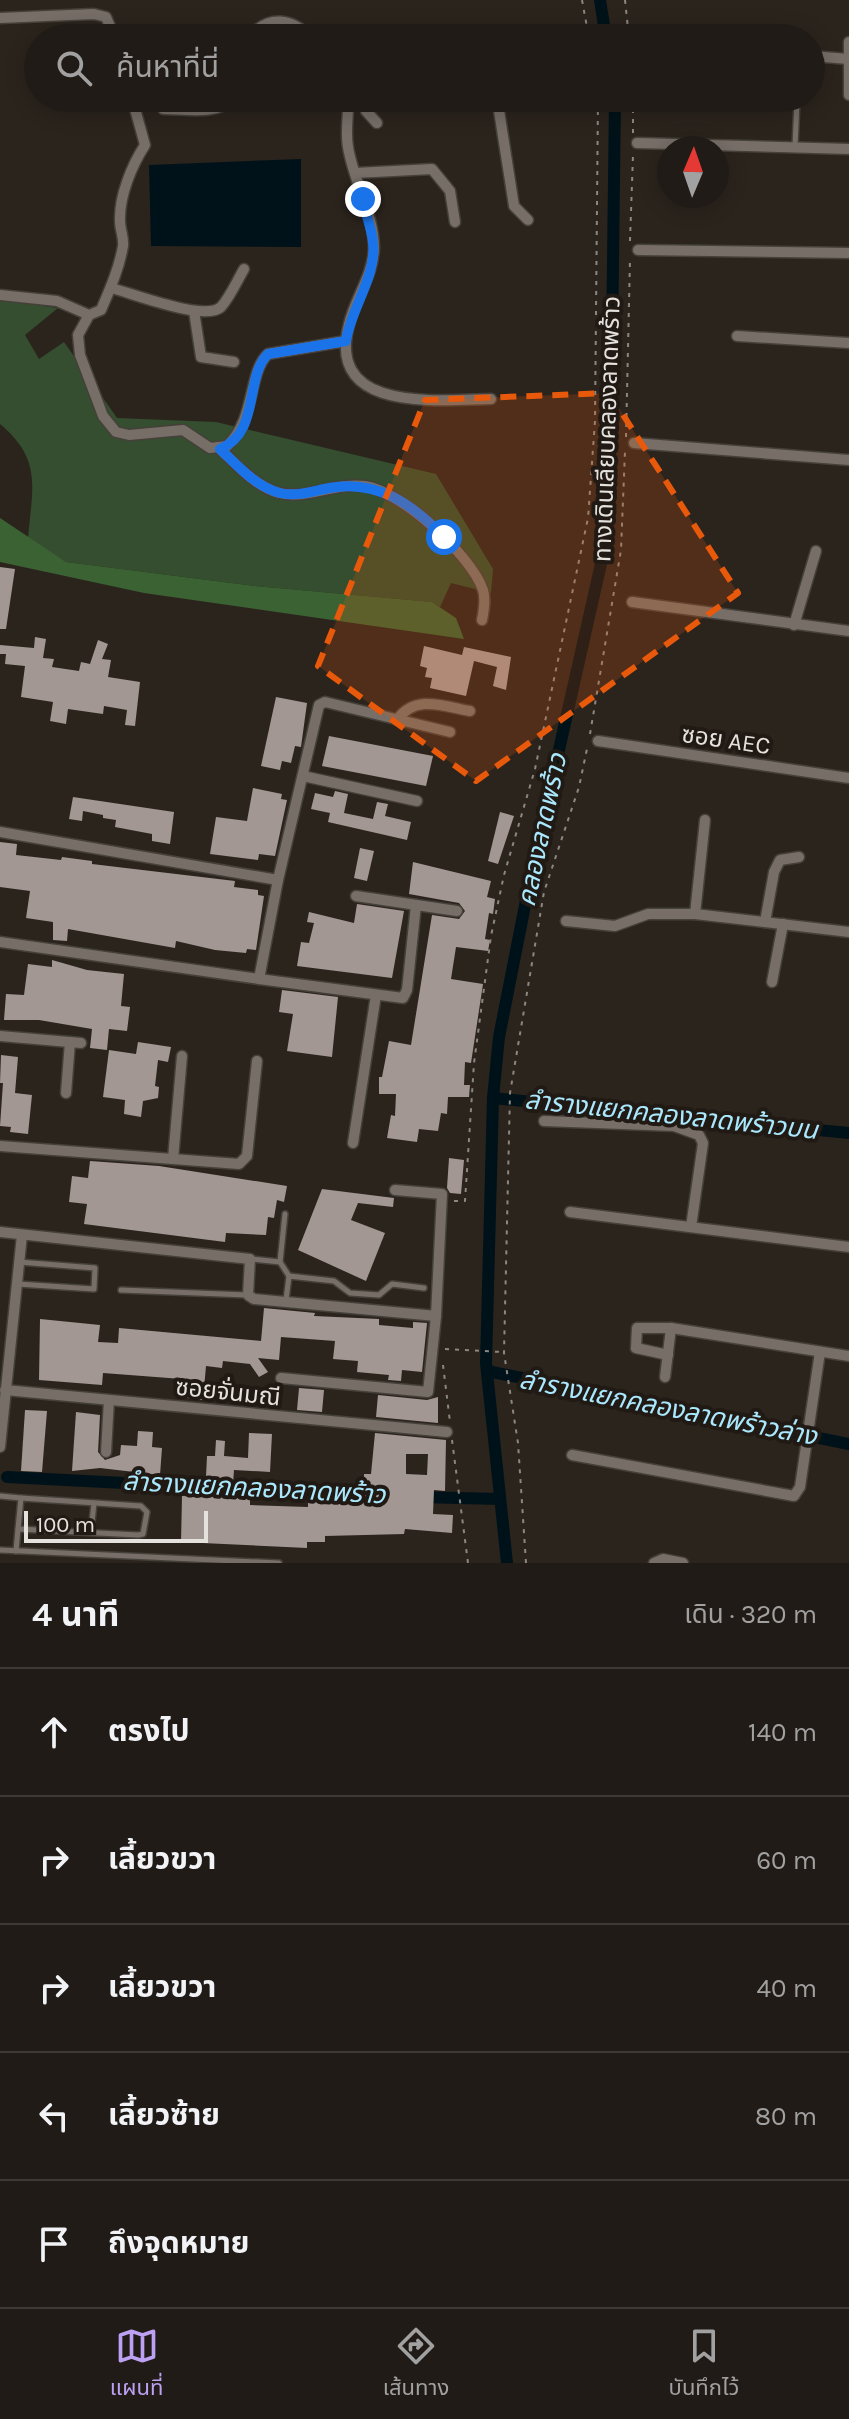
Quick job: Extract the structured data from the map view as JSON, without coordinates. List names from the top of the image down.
{
  "streets": {
    "street": ["ซอย AEC", "ซอยจั่นมณี"],
    "path": ["ทางเดินเลียบคลองลาดพร้าว"]
  },
  "water": [
    "คลองลาดพร้าว",
    "ลำรางแยกคลองลาดพร้าวบน",
    "ลำรางแยกคลองลาดพร้าวล่าง",
    "ลำรางแยกคลองลาดพร้าว"
  ],
  "scale_bar": "100 m",
  "north": "top",
  "page": {
    "search": "ค้นหาที่นี่",
    "scale": "100 m",
    "heading": ["4 นาที", "เดิน · 320 m"],
    "list": [
      ["ตรงไป", "140 m"],
      ["เลี้ยวขวา", "60 m"],
      ["เลี้ยวขวา", "40 m"],
      ["เลี้ยวซ้าย", "80 m"],
      "ถึงจุดหมาย"
    ],
    "nav": ["แผนที่", "เส้นทาง", "บันทึกไว้"]
  }
}
